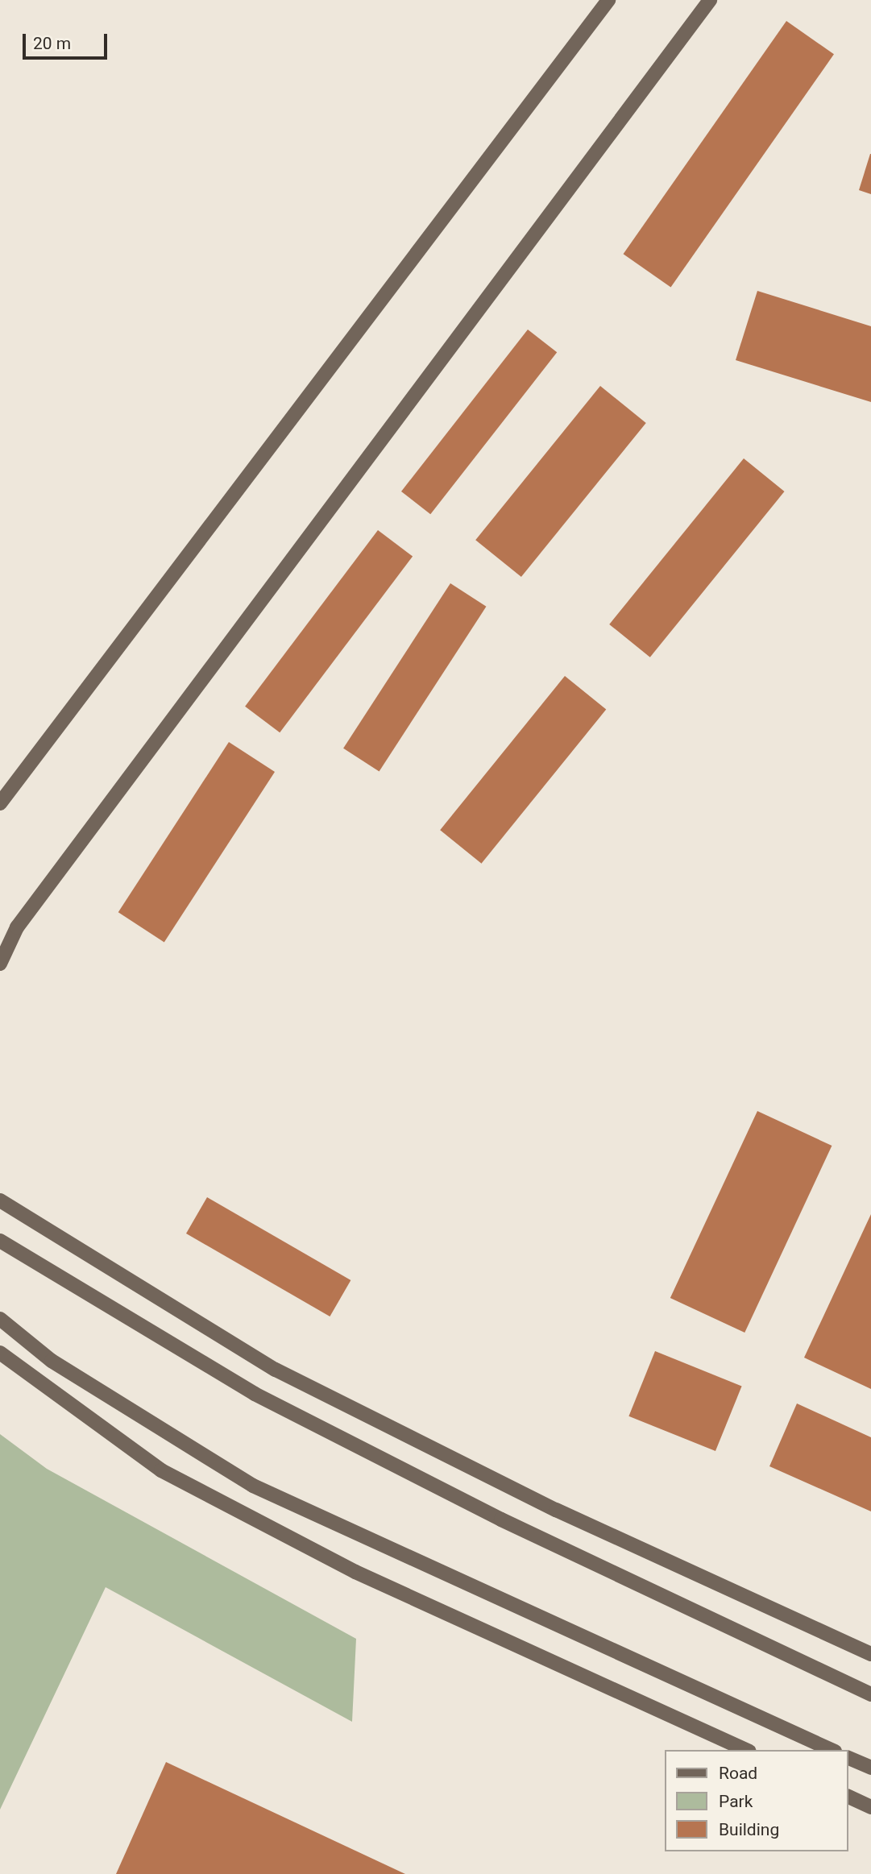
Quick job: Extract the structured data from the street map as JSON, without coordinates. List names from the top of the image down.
{
  "legend": ["Road", "Park", "Building"],
  "scale_bar": "20 m"
}
